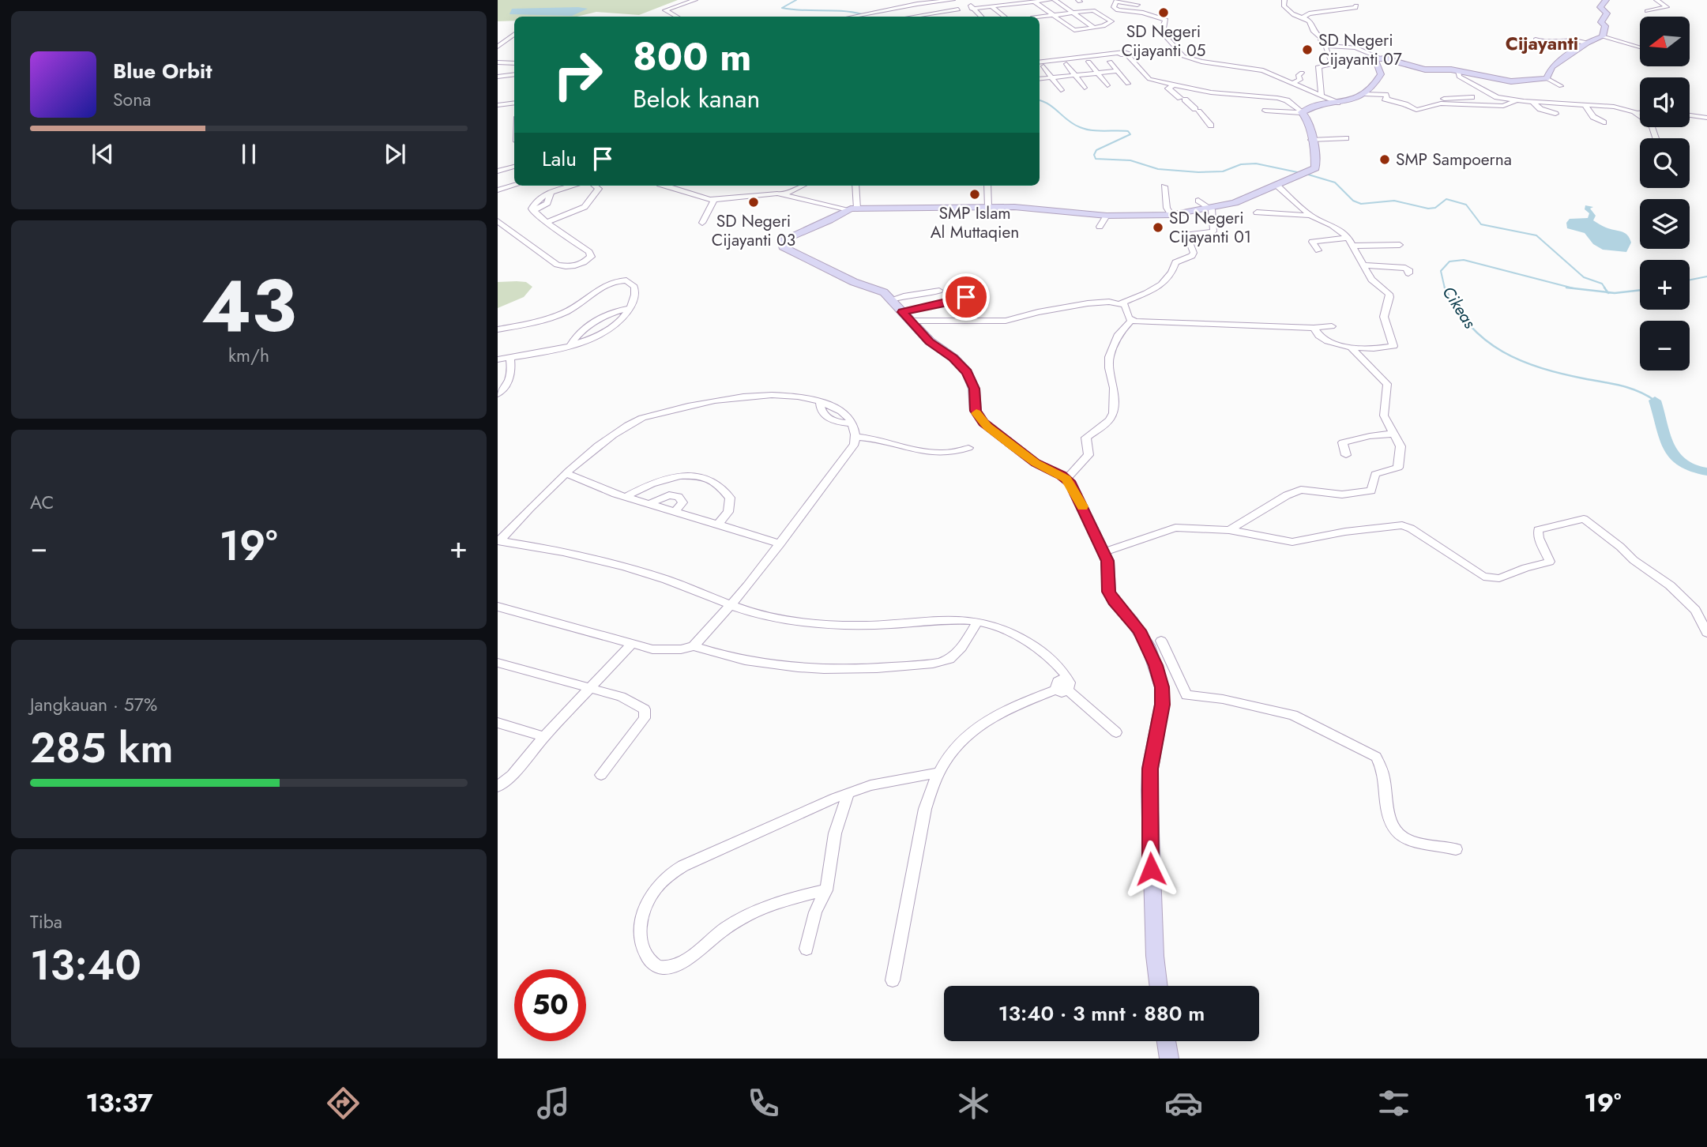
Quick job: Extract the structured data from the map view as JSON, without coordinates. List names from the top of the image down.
{
  "districts": ["Cijayanti"],
  "water": ["Cikeas"],
  "places": [
    "SD Negeri Cijayanti 05",
    "SD Negeri Cijayanti 07",
    "SMP Sampoerna",
    "SMP Islam Al Muttaqien",
    "SD Negeri Cijayanti 03",
    "SD Negeri Cijayanti 01"
  ],
  "north": "left",
  "page": {
    "map_buttons": ["+", "−"],
    "turn": ["800 m", "Belok kanan"],
    "song": ["Blue Orbit", "Sona"],
    "then": "Lalu",
    "tile": [
      ["43", "km/h"],
      "AC",
      ["Jangkauan · 57%", "285 km"],
      ["Tiba", "13:40"]
    ],
    "heat": ["−", "19°", "+"],
    "limit": "50",
    "trip": "13:40 · 3 mnt · 880 m",
    "tabs": ["13:37", "19°"]
  }
}
